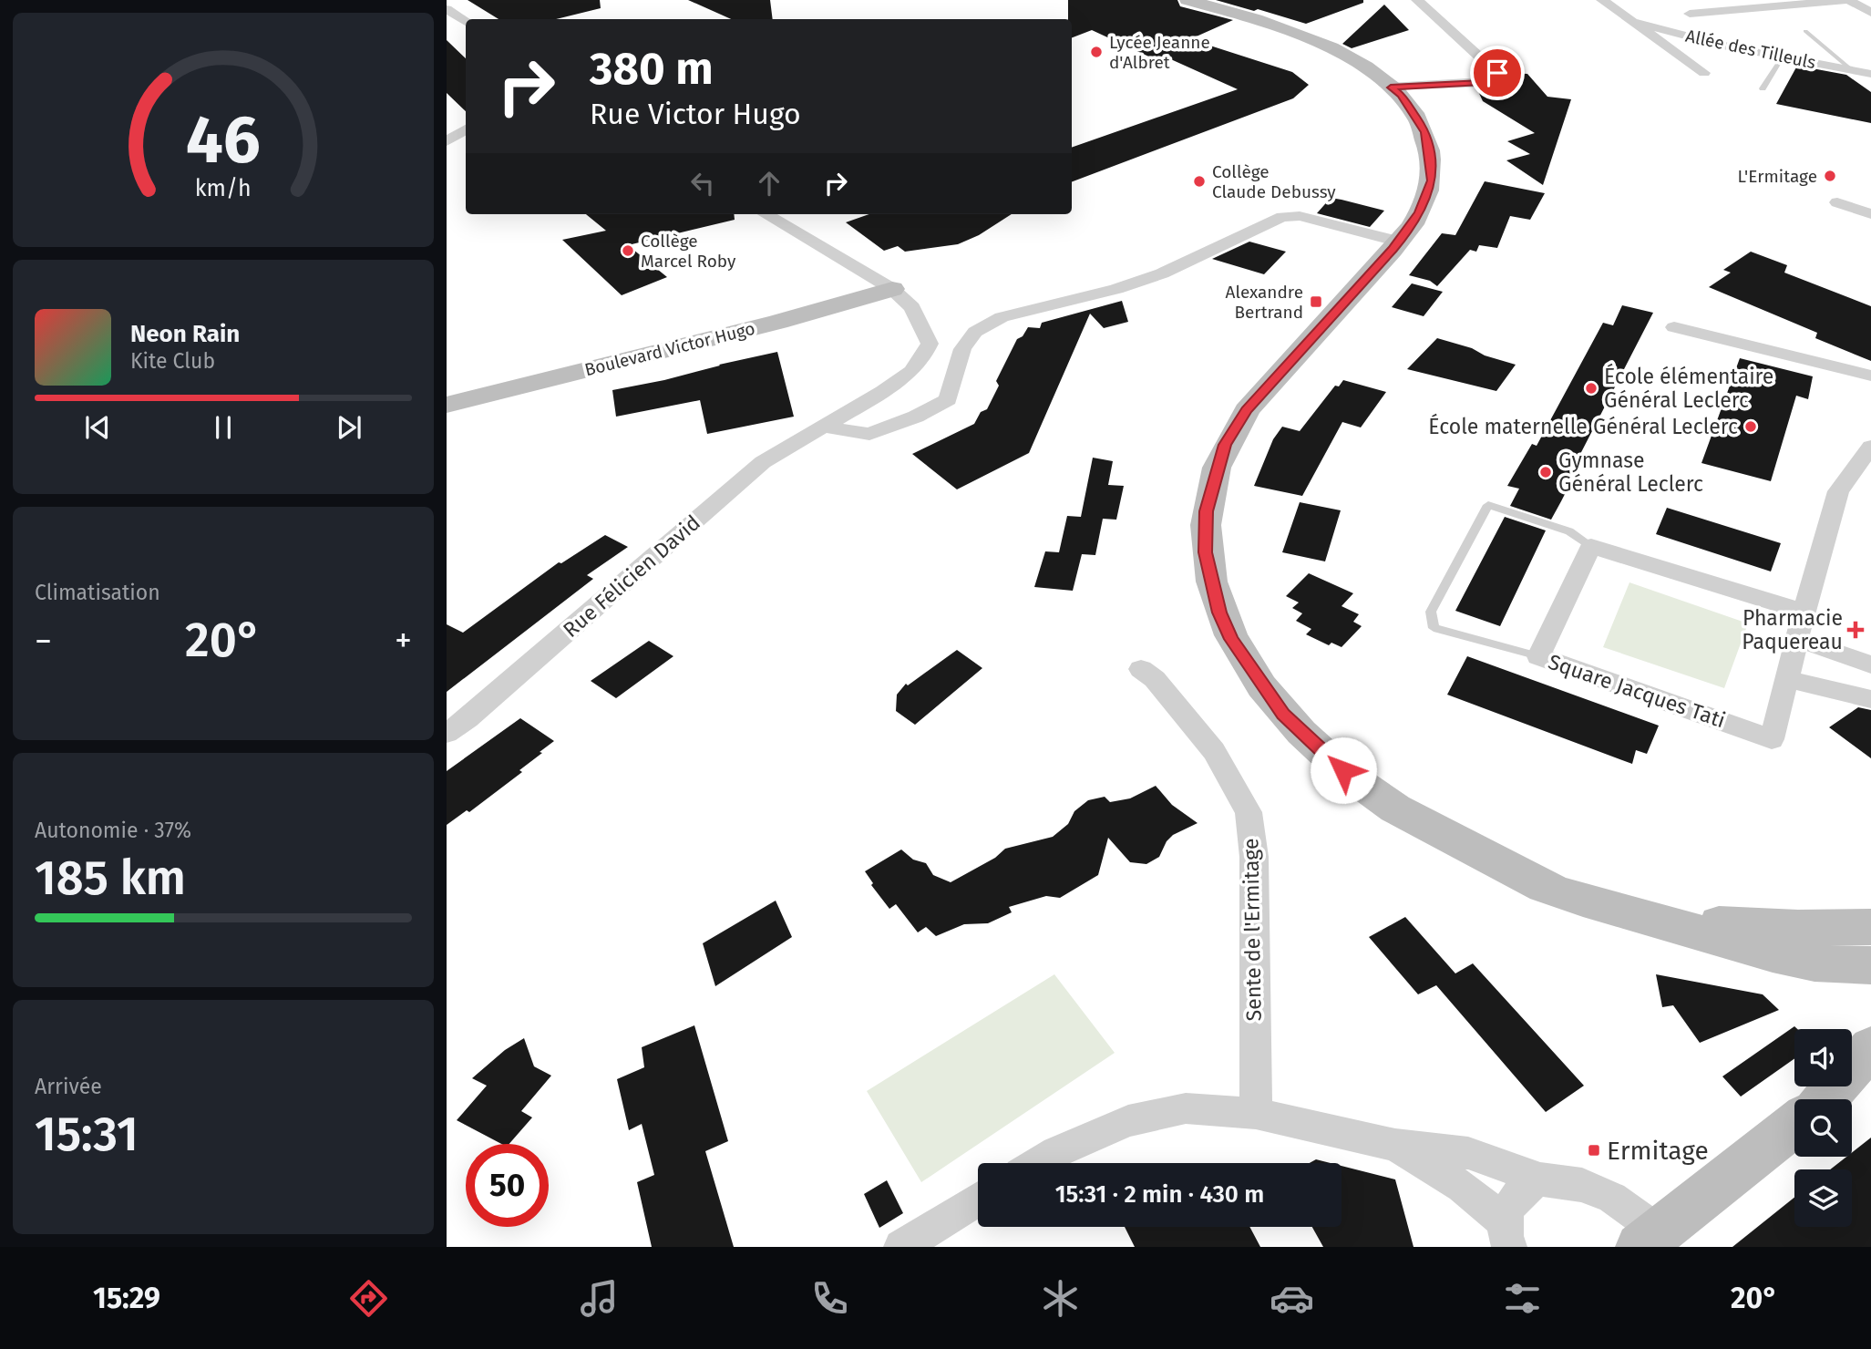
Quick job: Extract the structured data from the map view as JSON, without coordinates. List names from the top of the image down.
{
  "streets": {
    "main road": ["Boulevard Victor Hugo"],
    "street": [
      "Allée des Tilleuls",
      "Rue Félicien David",
      "Square Jacques Tati",
      "Sente de l'Ermitage"
    ]
  },
  "crossings": [
    ["Boulevard Victor Hugo", "Rue Félicien David"]
  ],
  "places": {
    "other": [
      "Lycée Jeanne d'Albret",
      "L'Ermitage",
      "Collège Claude Debussy",
      "Collège Marcel Roby",
      "École élémentaire Général Leclerc",
      "École maternelle Général Leclerc",
      "Gymnase Général Leclerc"
    ],
    "transit": ["Alexandre Bertrand", "Ermitage"],
    "health": ["Pharmacie Paquereau"]
  },
  "page": {
    "turn": ["380 m", "Rue Victor Hugo"],
    "song": ["Neon Rain", "Kite Club"],
    "tile": [
      "Climatisation",
      ["Autonomie · 37%", "185 km"],
      ["Arrivée", "15:31"]
    ],
    "heat": ["−", "20°", "+"],
    "limit": "50",
    "trip": "15:31 · 2 min · 430 m",
    "tabs": ["15:29", "20°"],
    "gauge": ["46", "km/h"]
  }
}
